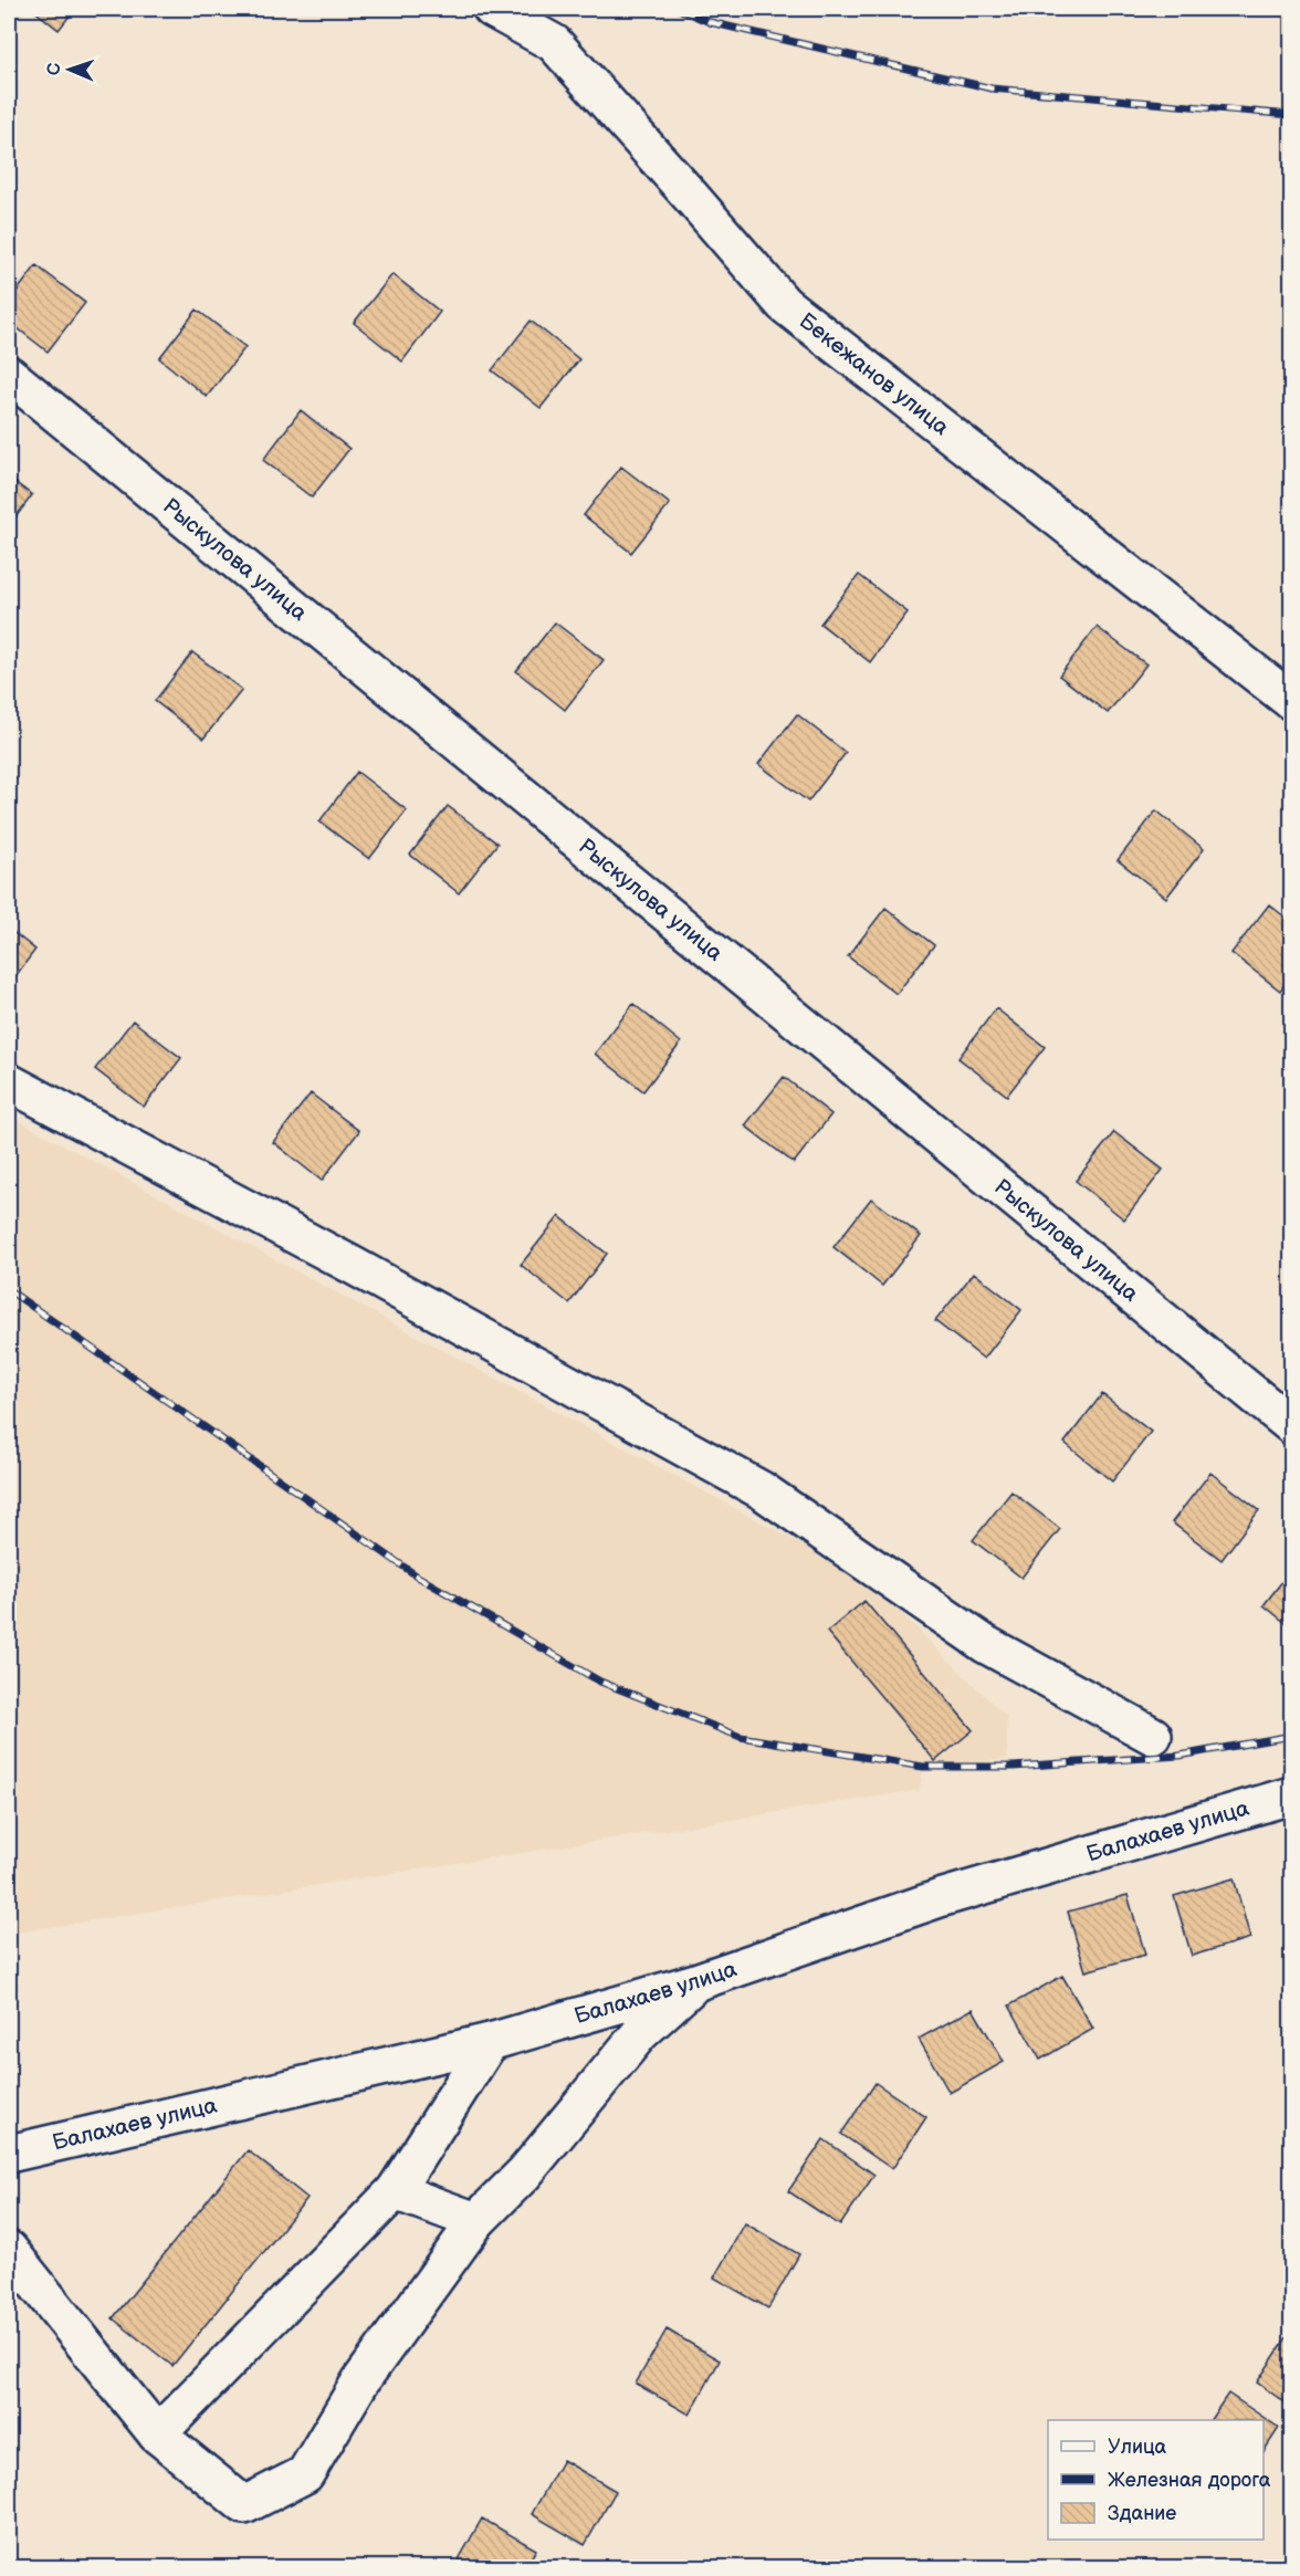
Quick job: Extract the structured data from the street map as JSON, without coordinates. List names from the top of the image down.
{
  "streets": {
    "street": ["Бекежанов улица", "Рыскулова улица", "Балахаев улица"]
  },
  "legend": ["Улица", "Железная дорога", "Здание"],
  "north": "left"
}
